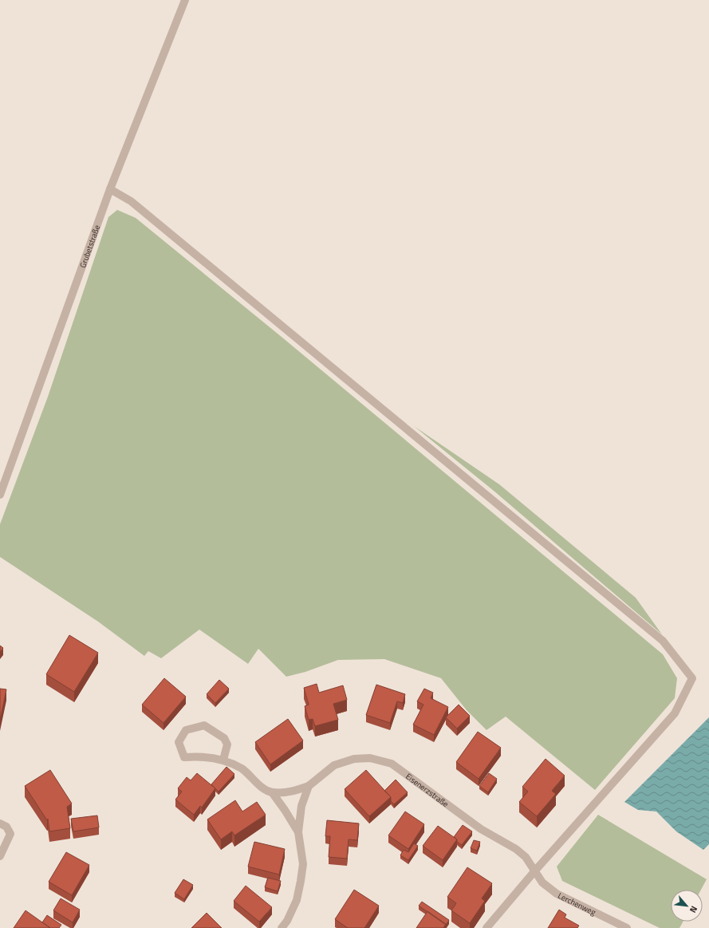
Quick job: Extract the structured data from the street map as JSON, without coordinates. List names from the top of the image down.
{
  "streets": {
    "street": ["Grubetstraße", "Eisenerzstraße", "Lerchenweg"]
  },
  "crossings": [
    ["Eisenerzstraße", "Lerchenweg"]
  ],
  "north": "bottom right"
}
